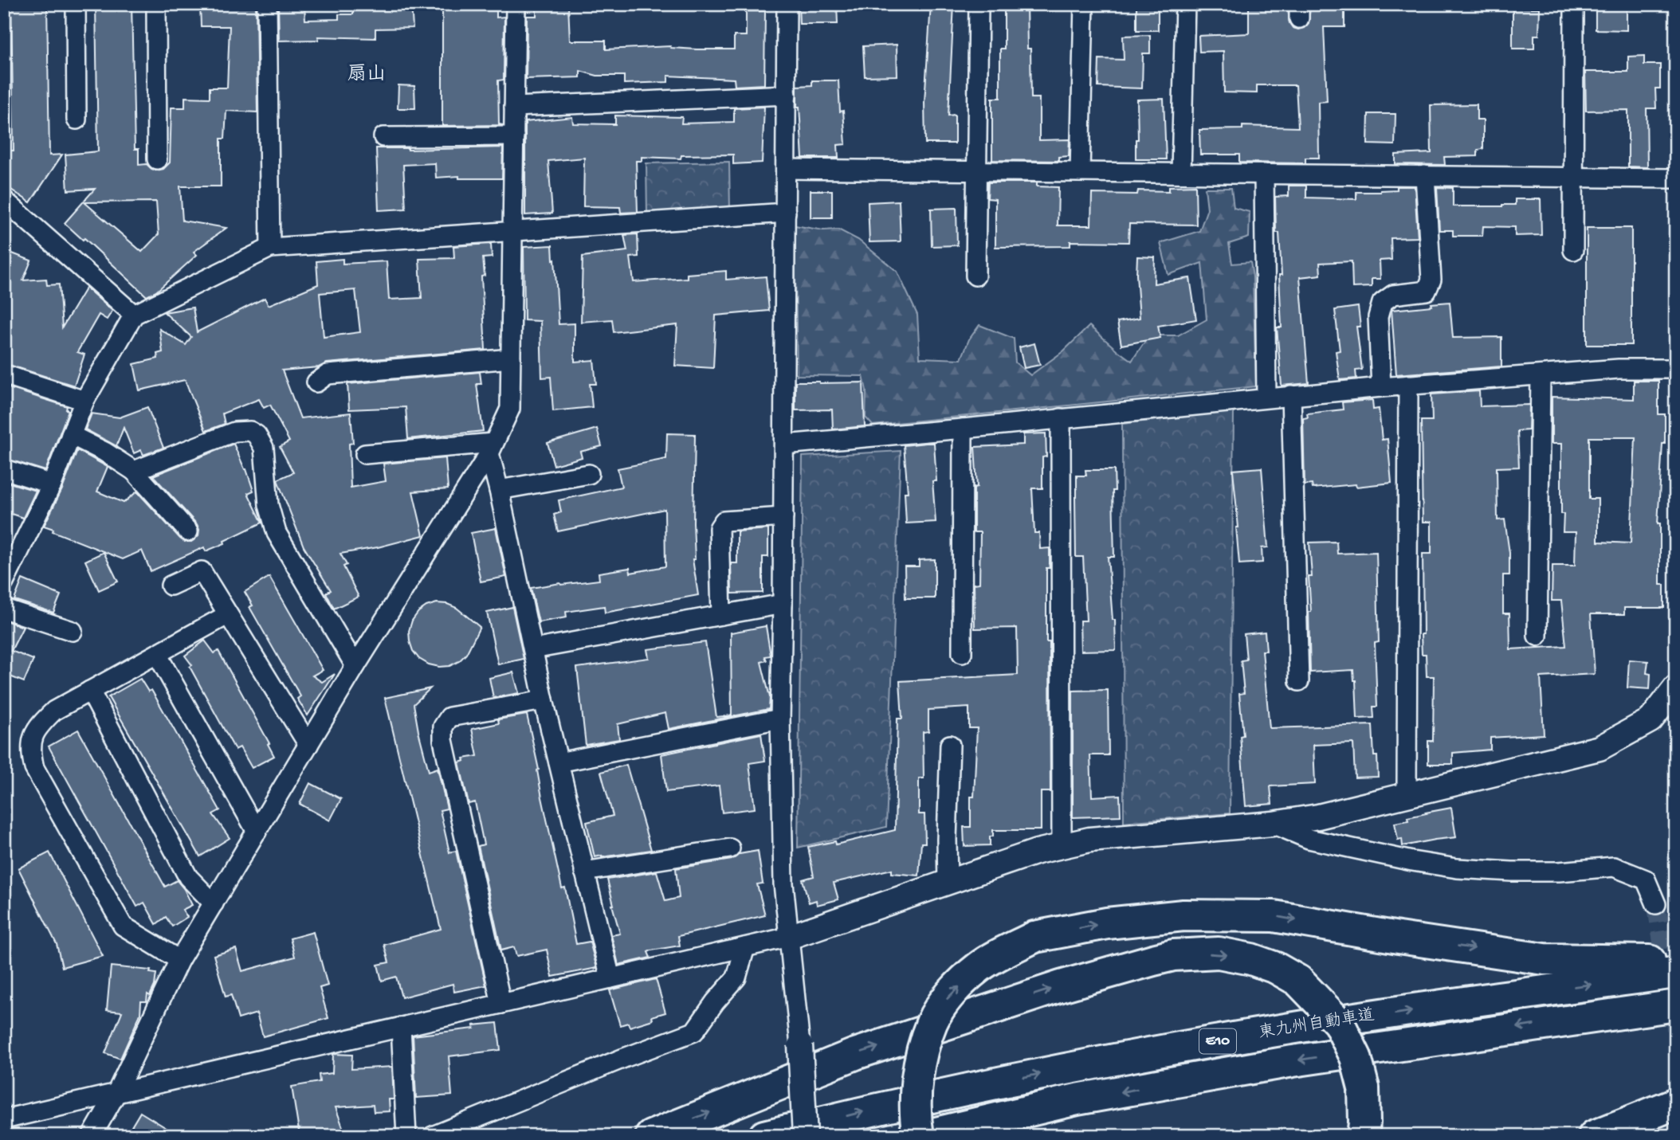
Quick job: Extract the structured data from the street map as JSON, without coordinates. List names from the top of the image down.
{
  "streets": {
    "highway": ["東九州自動車道", "E10"]
  },
  "districts": ["扇山"]
}
